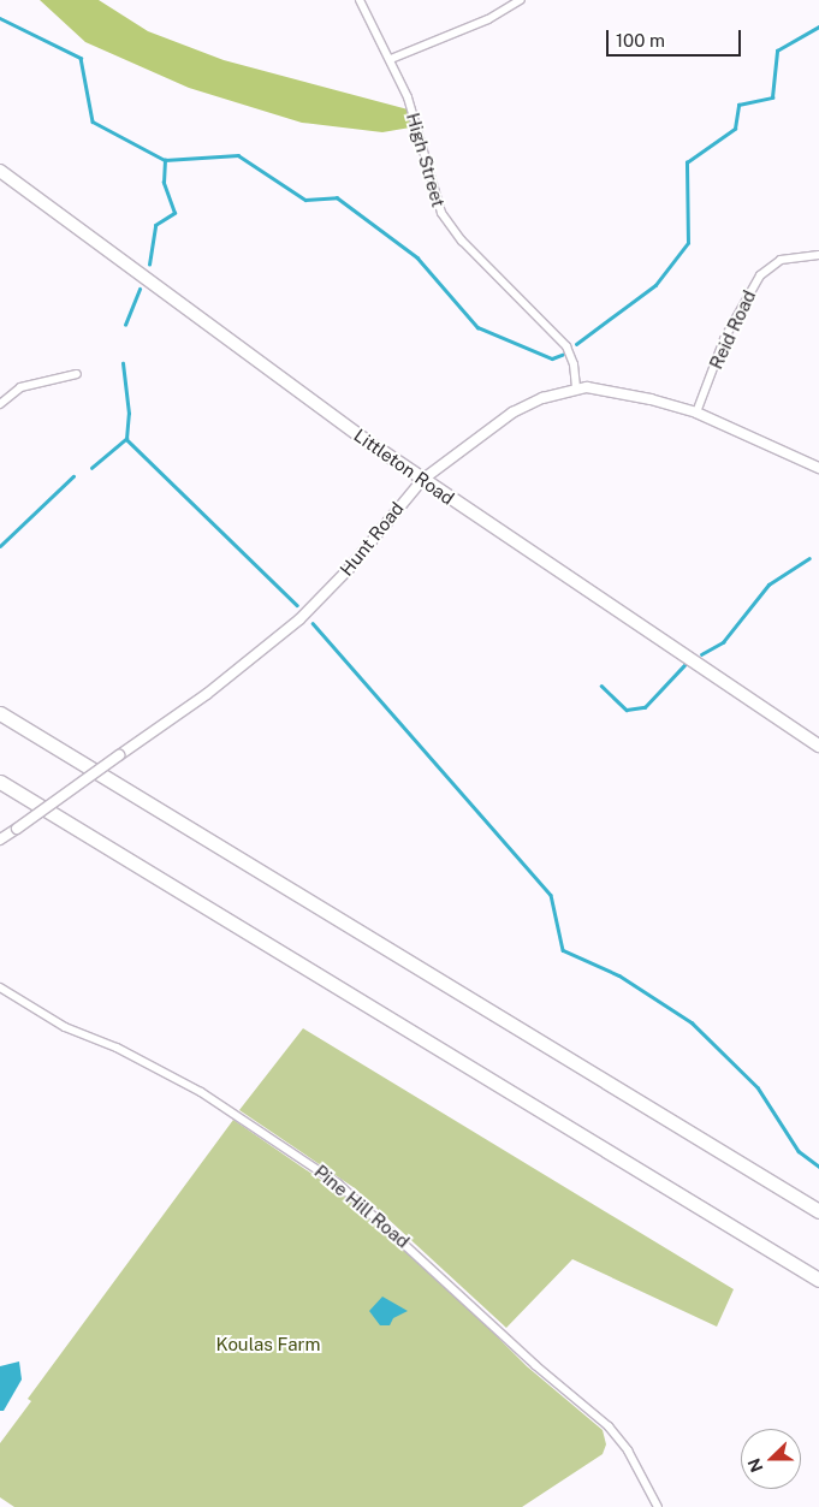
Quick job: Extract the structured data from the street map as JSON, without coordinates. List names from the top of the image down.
{
  "streets": {
    "main road": ["Littleton Road"],
    "street": [
      "High Street",
      "Reid Road",
      "Hunt Road",
      "Pine Hill Road"
    ]
  },
  "crossings": [
    ["High Street", "Hunt Road"],
    ["Reid Road", "Hunt Road"],
    ["Littleton Road", "Hunt Road"]
  ],
  "parks": ["Koulas Farm"],
  "scale_bar": "100 m",
  "north": "left"
}
